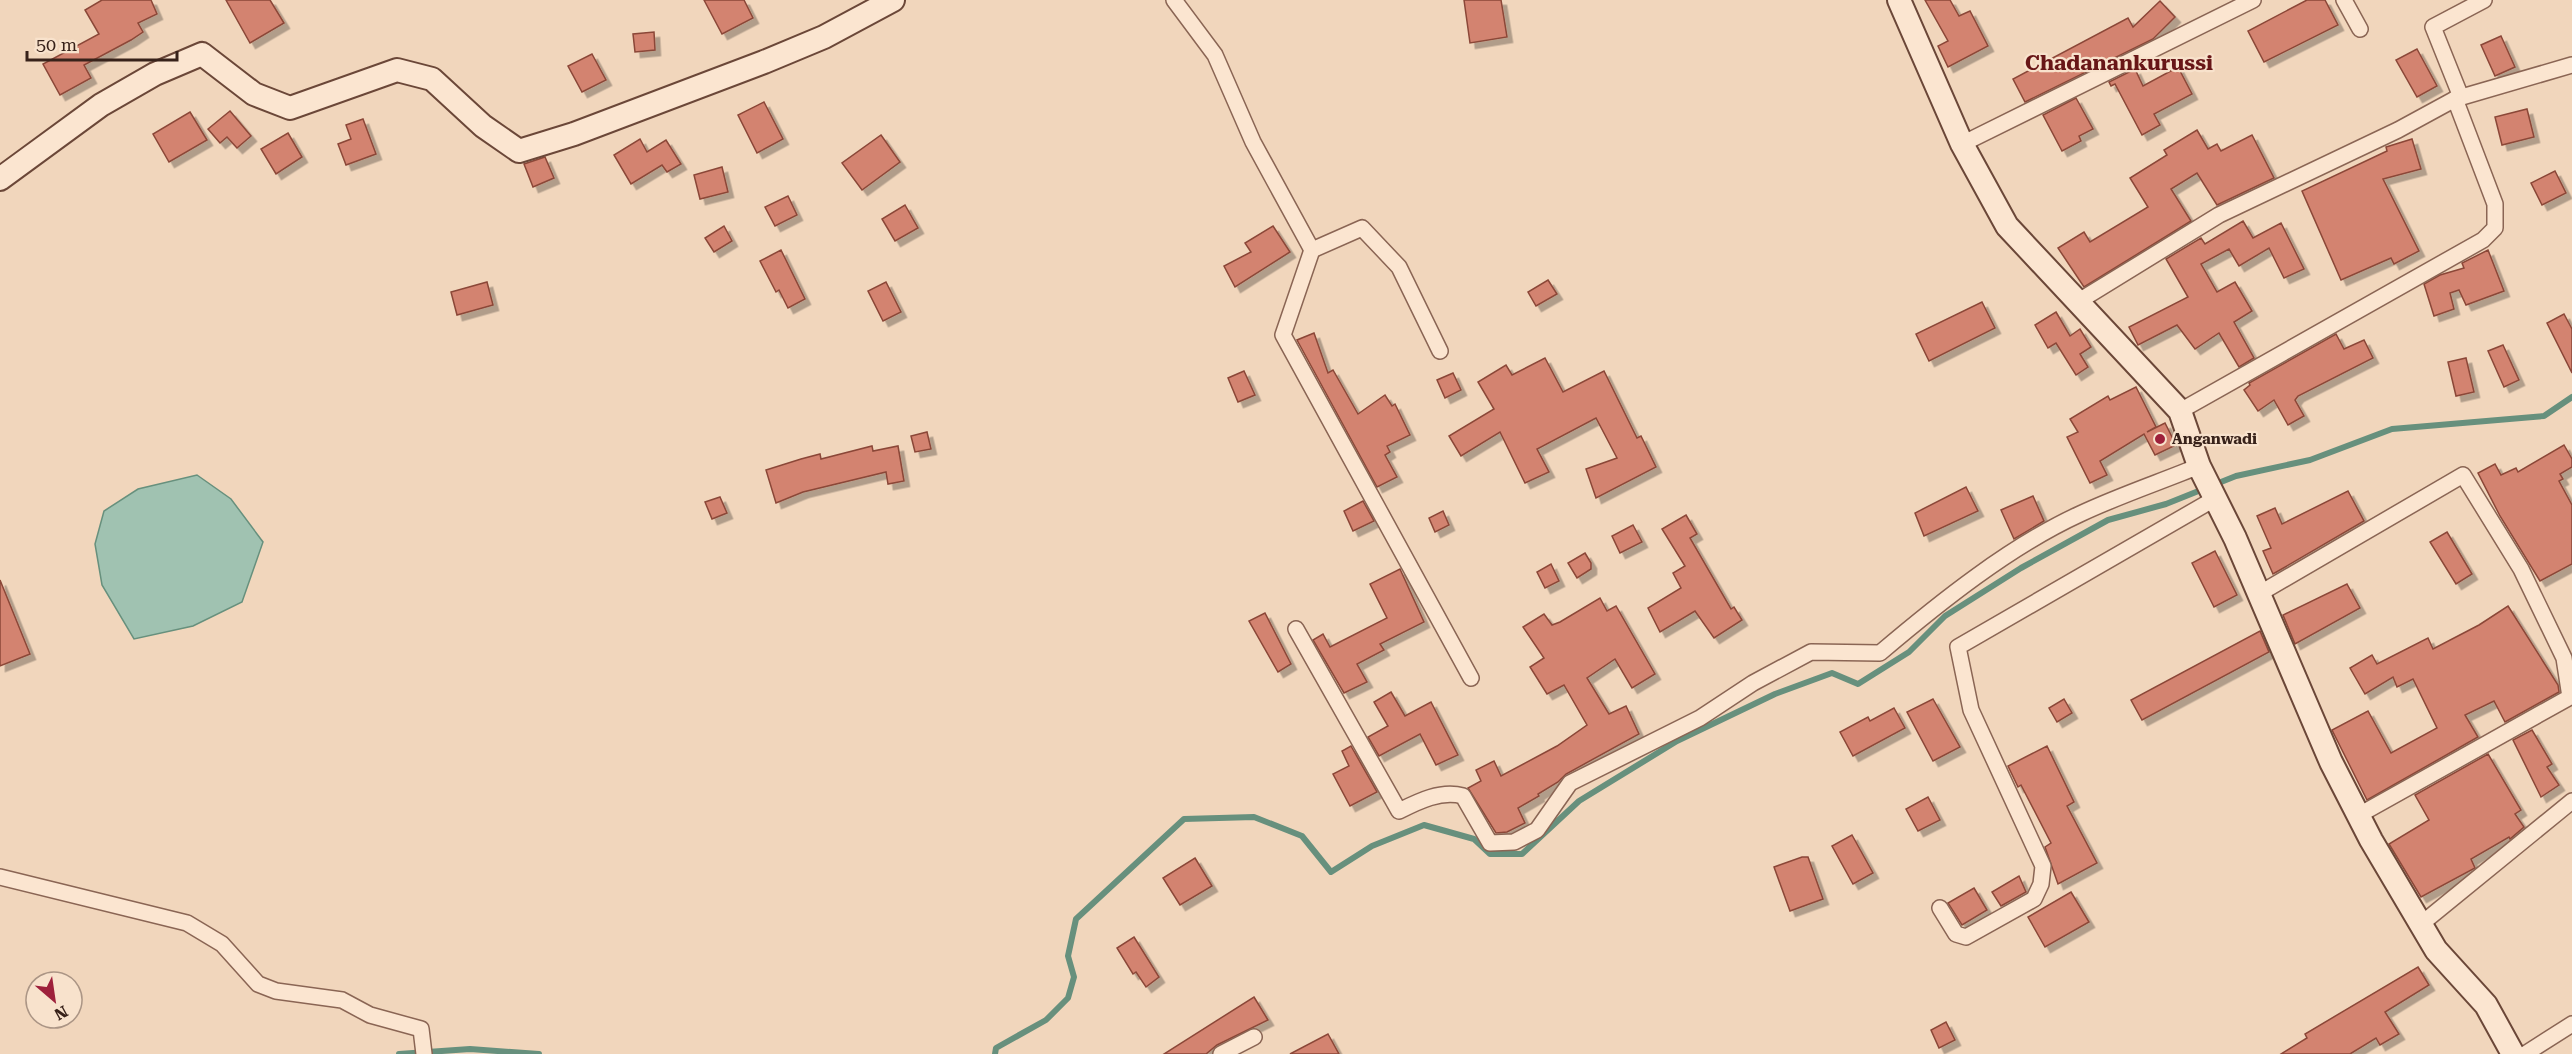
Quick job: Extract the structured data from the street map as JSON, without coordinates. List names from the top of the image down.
{
  "districts": ["Chadanankurussi"],
  "places": ["Anganwadi"],
  "scale_bar": "50 m",
  "north": "bottom right"
}
